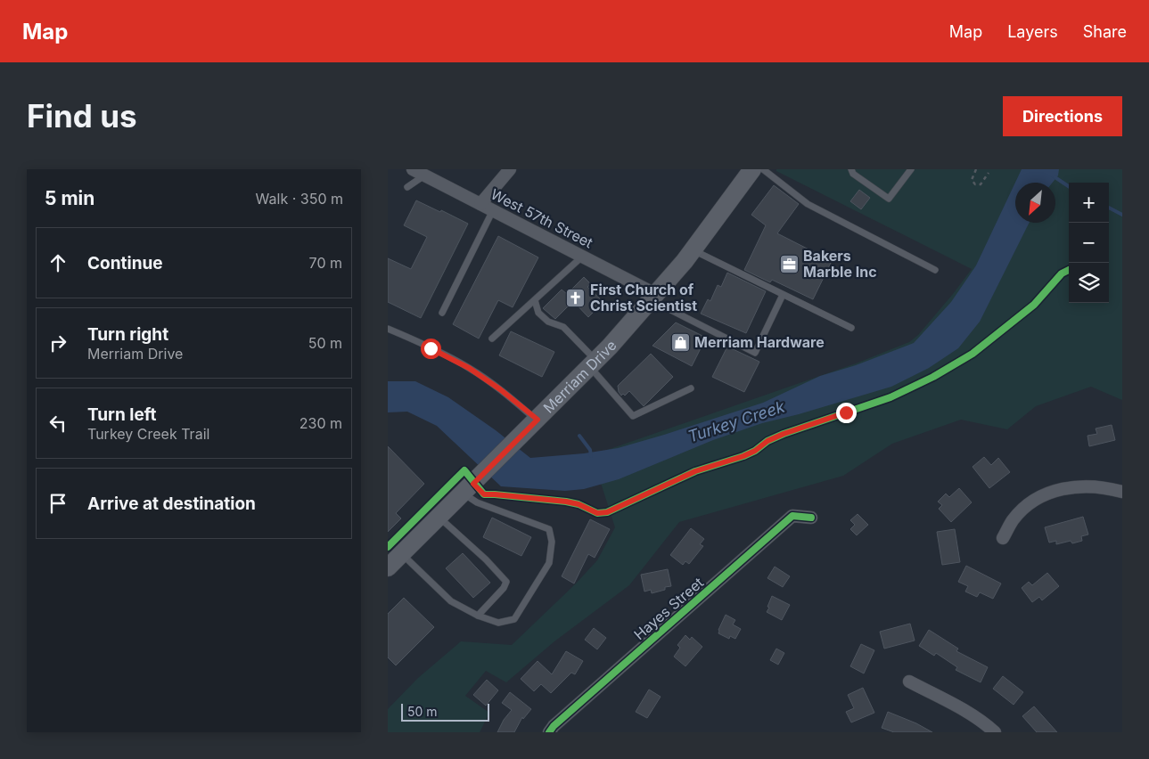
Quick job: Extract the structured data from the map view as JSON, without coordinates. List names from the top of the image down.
{
  "streets": {
    "main road": ["Merriam Drive"],
    "street": ["West 57th Street", "Hayes Street"]
  },
  "crossings": [
    ["West 57th Street", "Merriam Drive"]
  ],
  "water": ["Turkey Creek"],
  "places": {
    "office": ["Bakers Marble Inc"],
    "church": ["First Church of Christ Scientist"],
    "shop": ["Merriam Hardware"]
  },
  "scale_bar": "50 m",
  "north": "bottom left",
  "page": {
    "header": "Map",
    "nav": ["Map", "Layers", "Share"],
    "buttons": "Directions",
    "title": "Find us",
    "heading": ["5 min", "Walk · 350 m"],
    "map_buttons": ["+", "−"],
    "list": [
      ["Continue", "70 m"],
      ["Turn right", "Merriam Drive", "50 m"],
      ["Turn left", "Turkey Creek Trail", "230 m"],
      "Arrive at destination"
    ],
    "scale": "50 m"
  }
}
